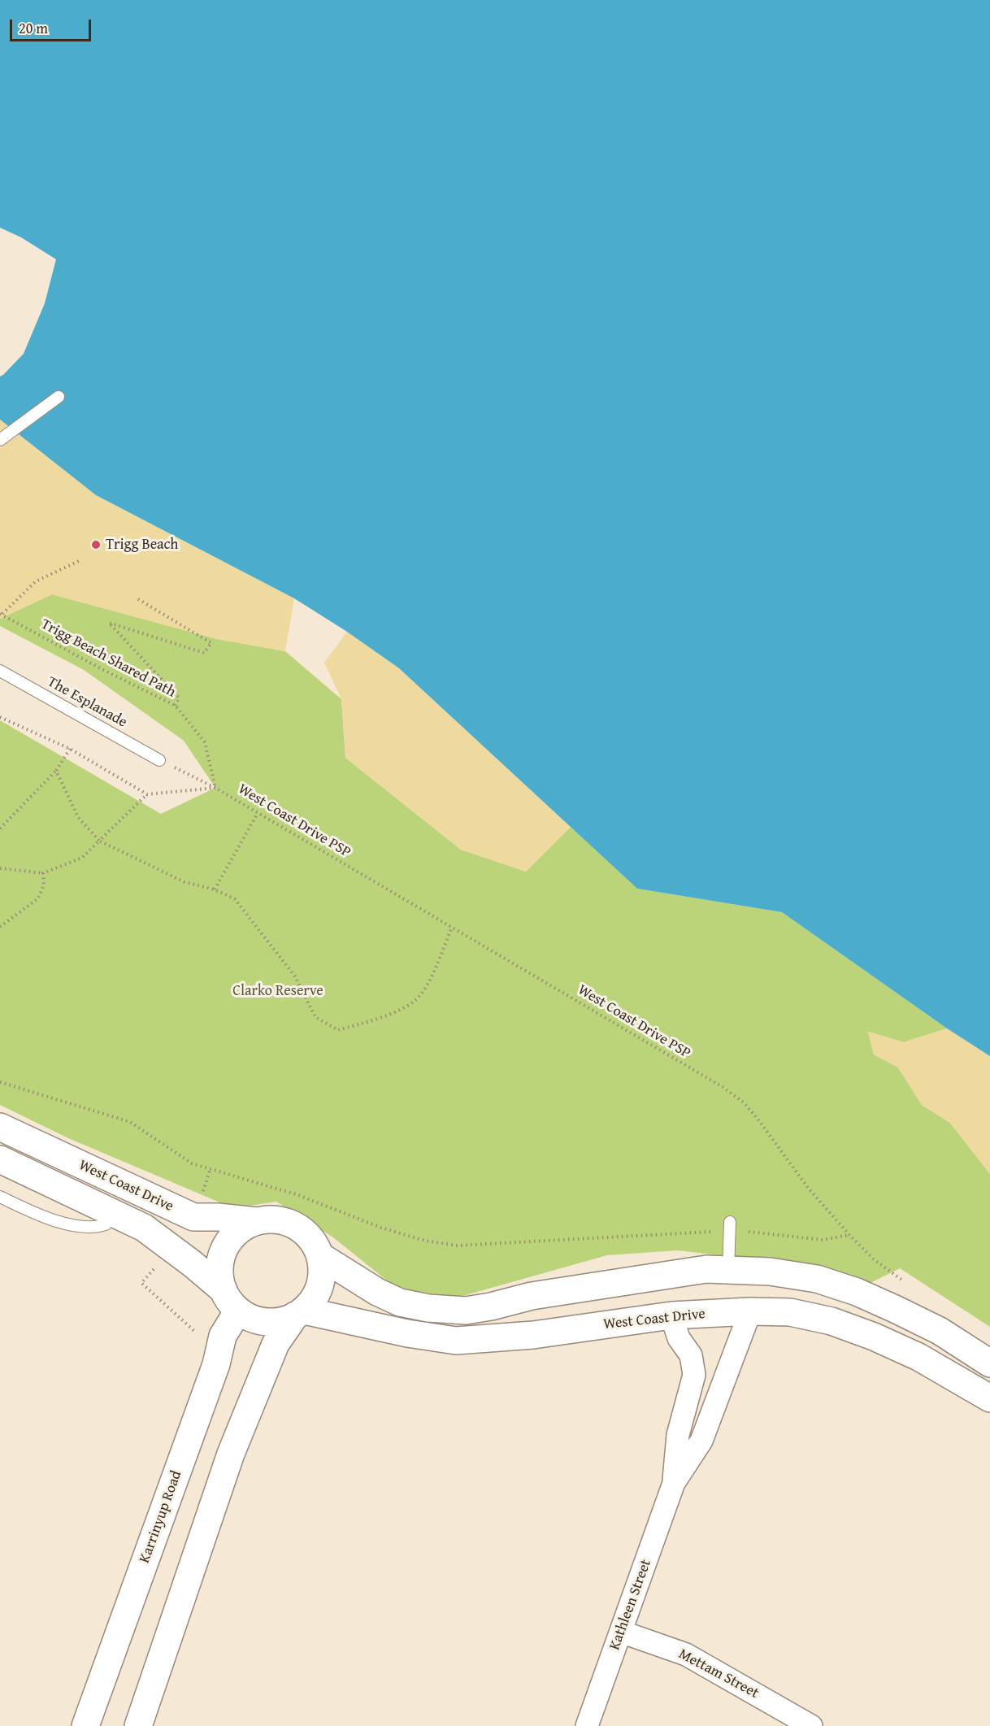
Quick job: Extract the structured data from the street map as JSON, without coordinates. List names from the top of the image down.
{
  "streets": {
    "main road": ["West Coast Drive", "Karrinyup Road"],
    "street": ["Kathleen Street", "Mettam Street"],
    "lane": ["The Esplanade"],
    "path": ["Trigg Beach Shared Path", "West Coast Drive PSP"]
  },
  "crossings": [
    ["Trigg Beach Shared Path", "West Coast Drive PSP"],
    ["The Esplanade", "West Coast Drive PSP"],
    ["West Coast Drive", "Karrinyup Road"],
    ["West Coast Drive", "Kathleen Street"],
    ["Kathleen Street", "Mettam Street"]
  ],
  "parks": ["Clarko Reserve"],
  "places": ["Trigg Beach"],
  "scale_bar": "20 m"
}
